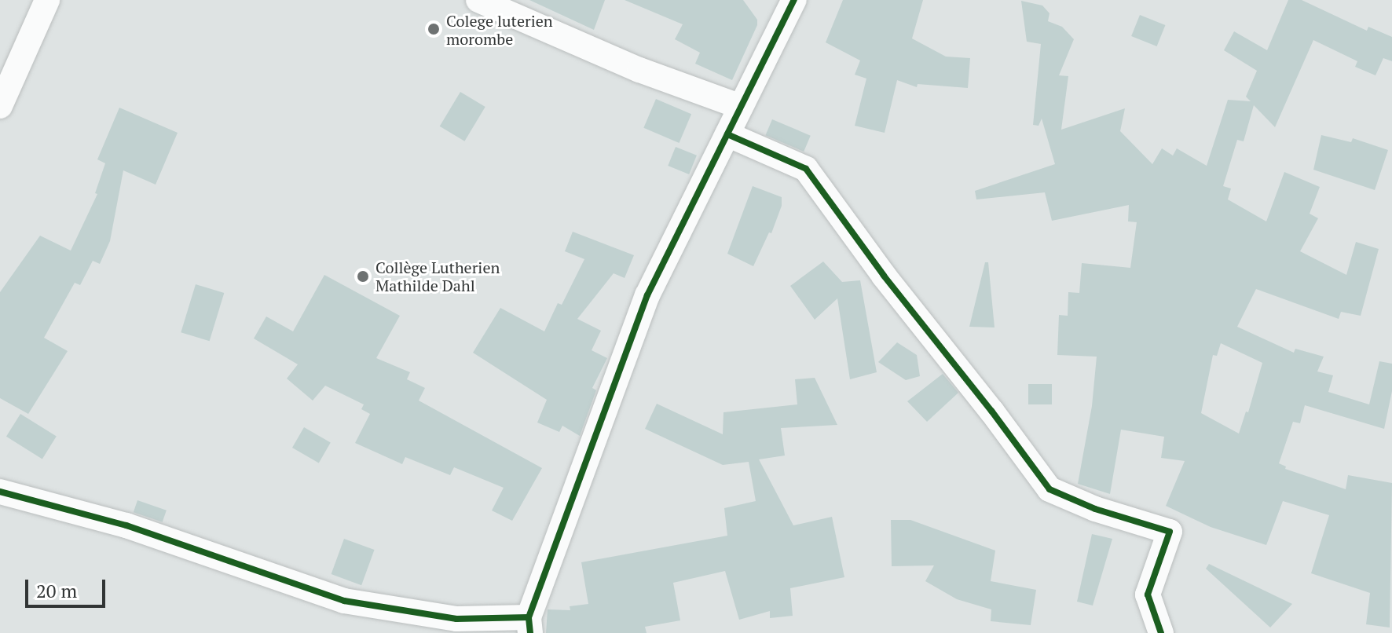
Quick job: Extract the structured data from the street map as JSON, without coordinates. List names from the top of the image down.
{
  "places": ["Colege luterien morombe", "Collège Lutherien Mathilde Dahl"],
  "scale_bar": "20 m"
}
